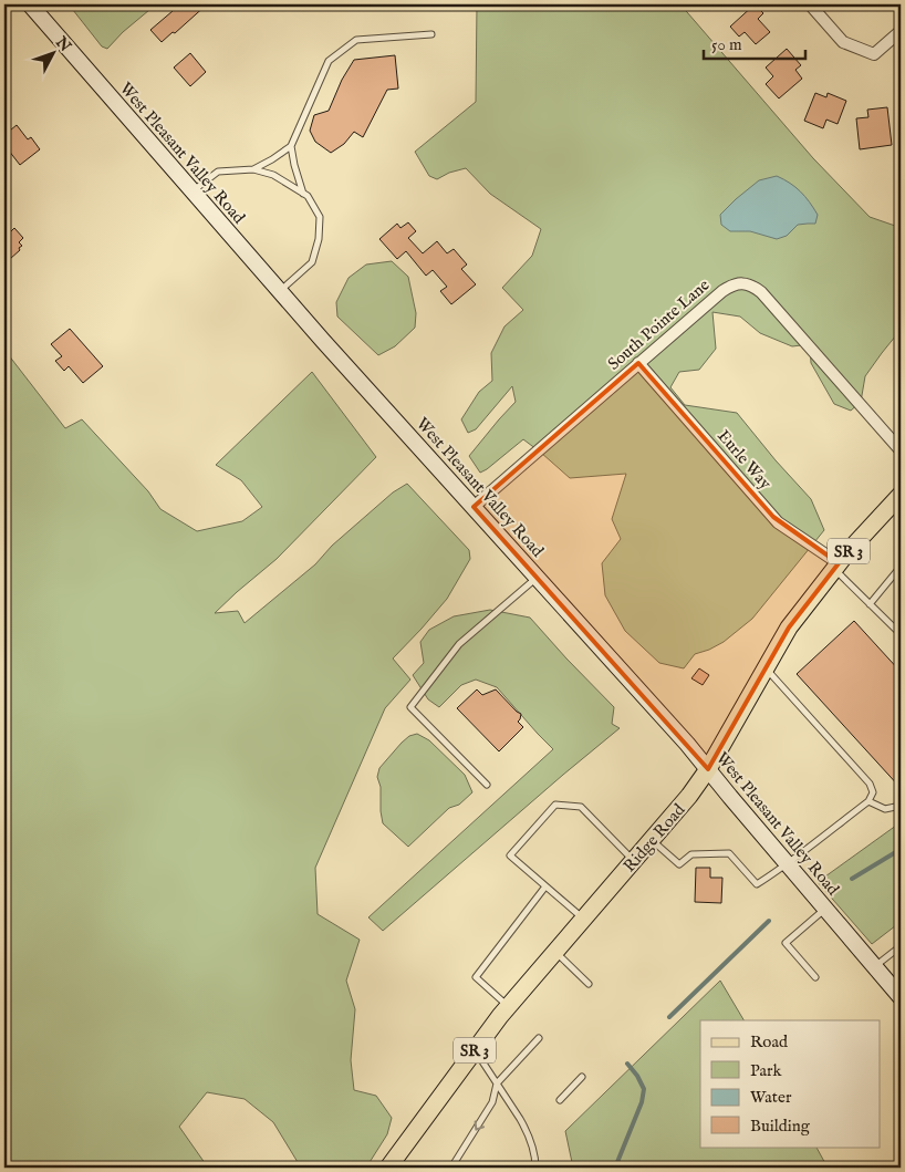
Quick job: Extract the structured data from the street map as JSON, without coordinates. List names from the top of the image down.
{
  "streets": {
    "main road": ["West Pleasant Valley Road", "SR 3", "Ridge Road"],
    "street": ["South Pointe Lane", "Eurle Way"]
  },
  "crossings": [
    ["West Pleasant Valley Road", "South Pointe Lane"],
    ["West Pleasant Valley Road", "Ridge Road"],
    ["South Pointe Lane", "Eurle Way"],
    ["Eurle Way", "Ridge Road"]
  ],
  "legend": [
    "Road",
    "Park",
    "Water",
    "Building"
  ],
  "scale_bar": "50 m",
  "north": "top right"
}
